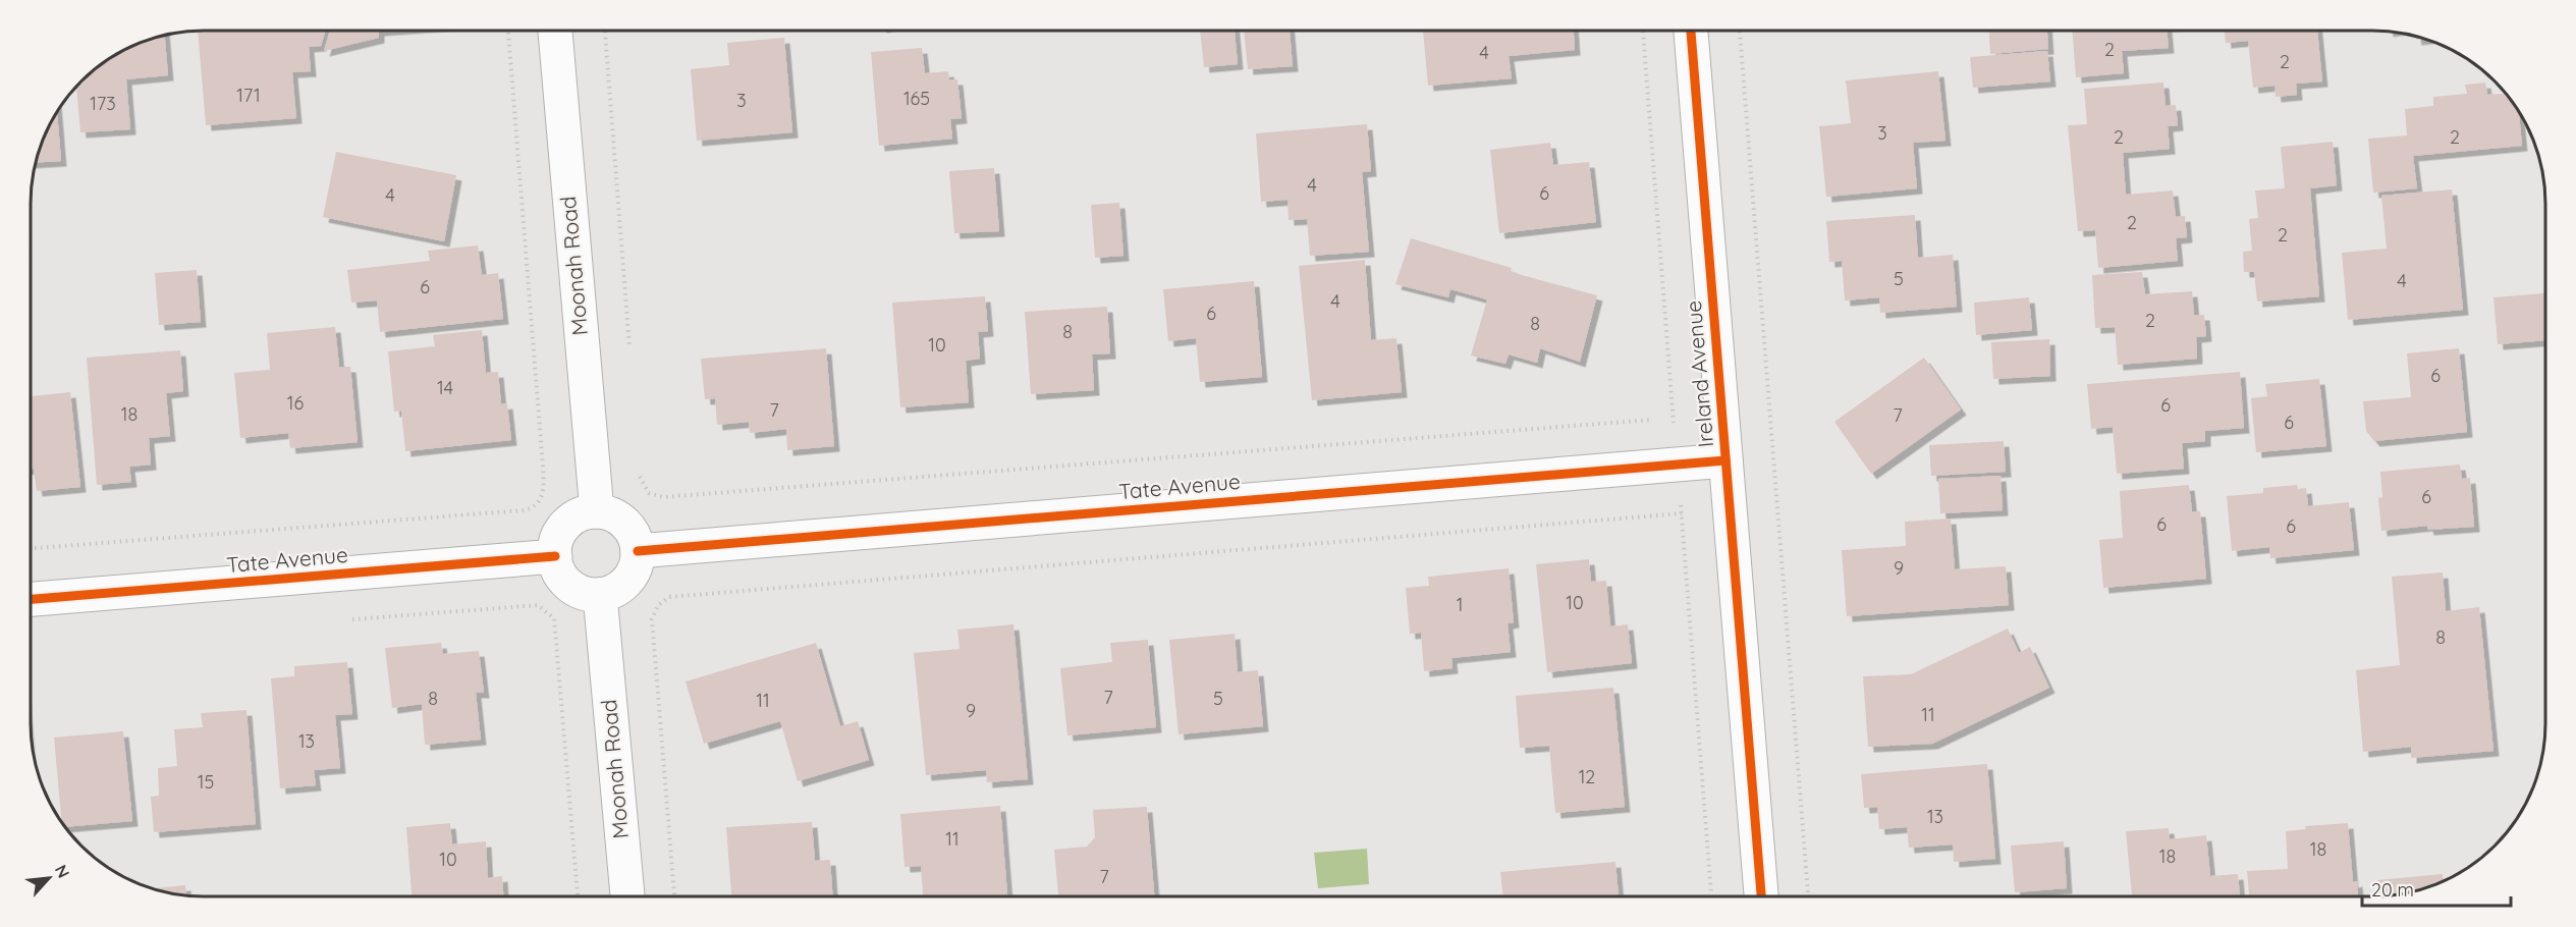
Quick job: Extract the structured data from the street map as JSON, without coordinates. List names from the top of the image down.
{
  "streets": {
    "street": ["Moonah Road", "Ireland Avenue", "Tate Avenue"]
  },
  "crossings": [
    ["Moonah Road", "Tate Avenue"],
    ["Ireland Avenue", "Tate Avenue"]
  ],
  "house_numbers": [
    "2",
    "4",
    "2",
    "171",
    "165",
    "3",
    "173",
    "3",
    "2",
    "2",
    "4",
    "6",
    "4",
    "2",
    "2",
    "5",
    "4",
    "6",
    "4",
    "6",
    "2",
    "8",
    "8",
    "10",
    "6",
    "14",
    "16",
    "6",
    "7",
    "18",
    "7",
    "6",
    "6",
    "6",
    "6",
    "9",
    "10",
    "1",
    "8",
    "7",
    "8",
    "5",
    "11",
    "9",
    "11",
    "13",
    "12",
    "15",
    "13",
    "11",
    "18",
    "18",
    "10",
    "7"
  ],
  "scale_bar": "20 m",
  "north": "top right"
}
